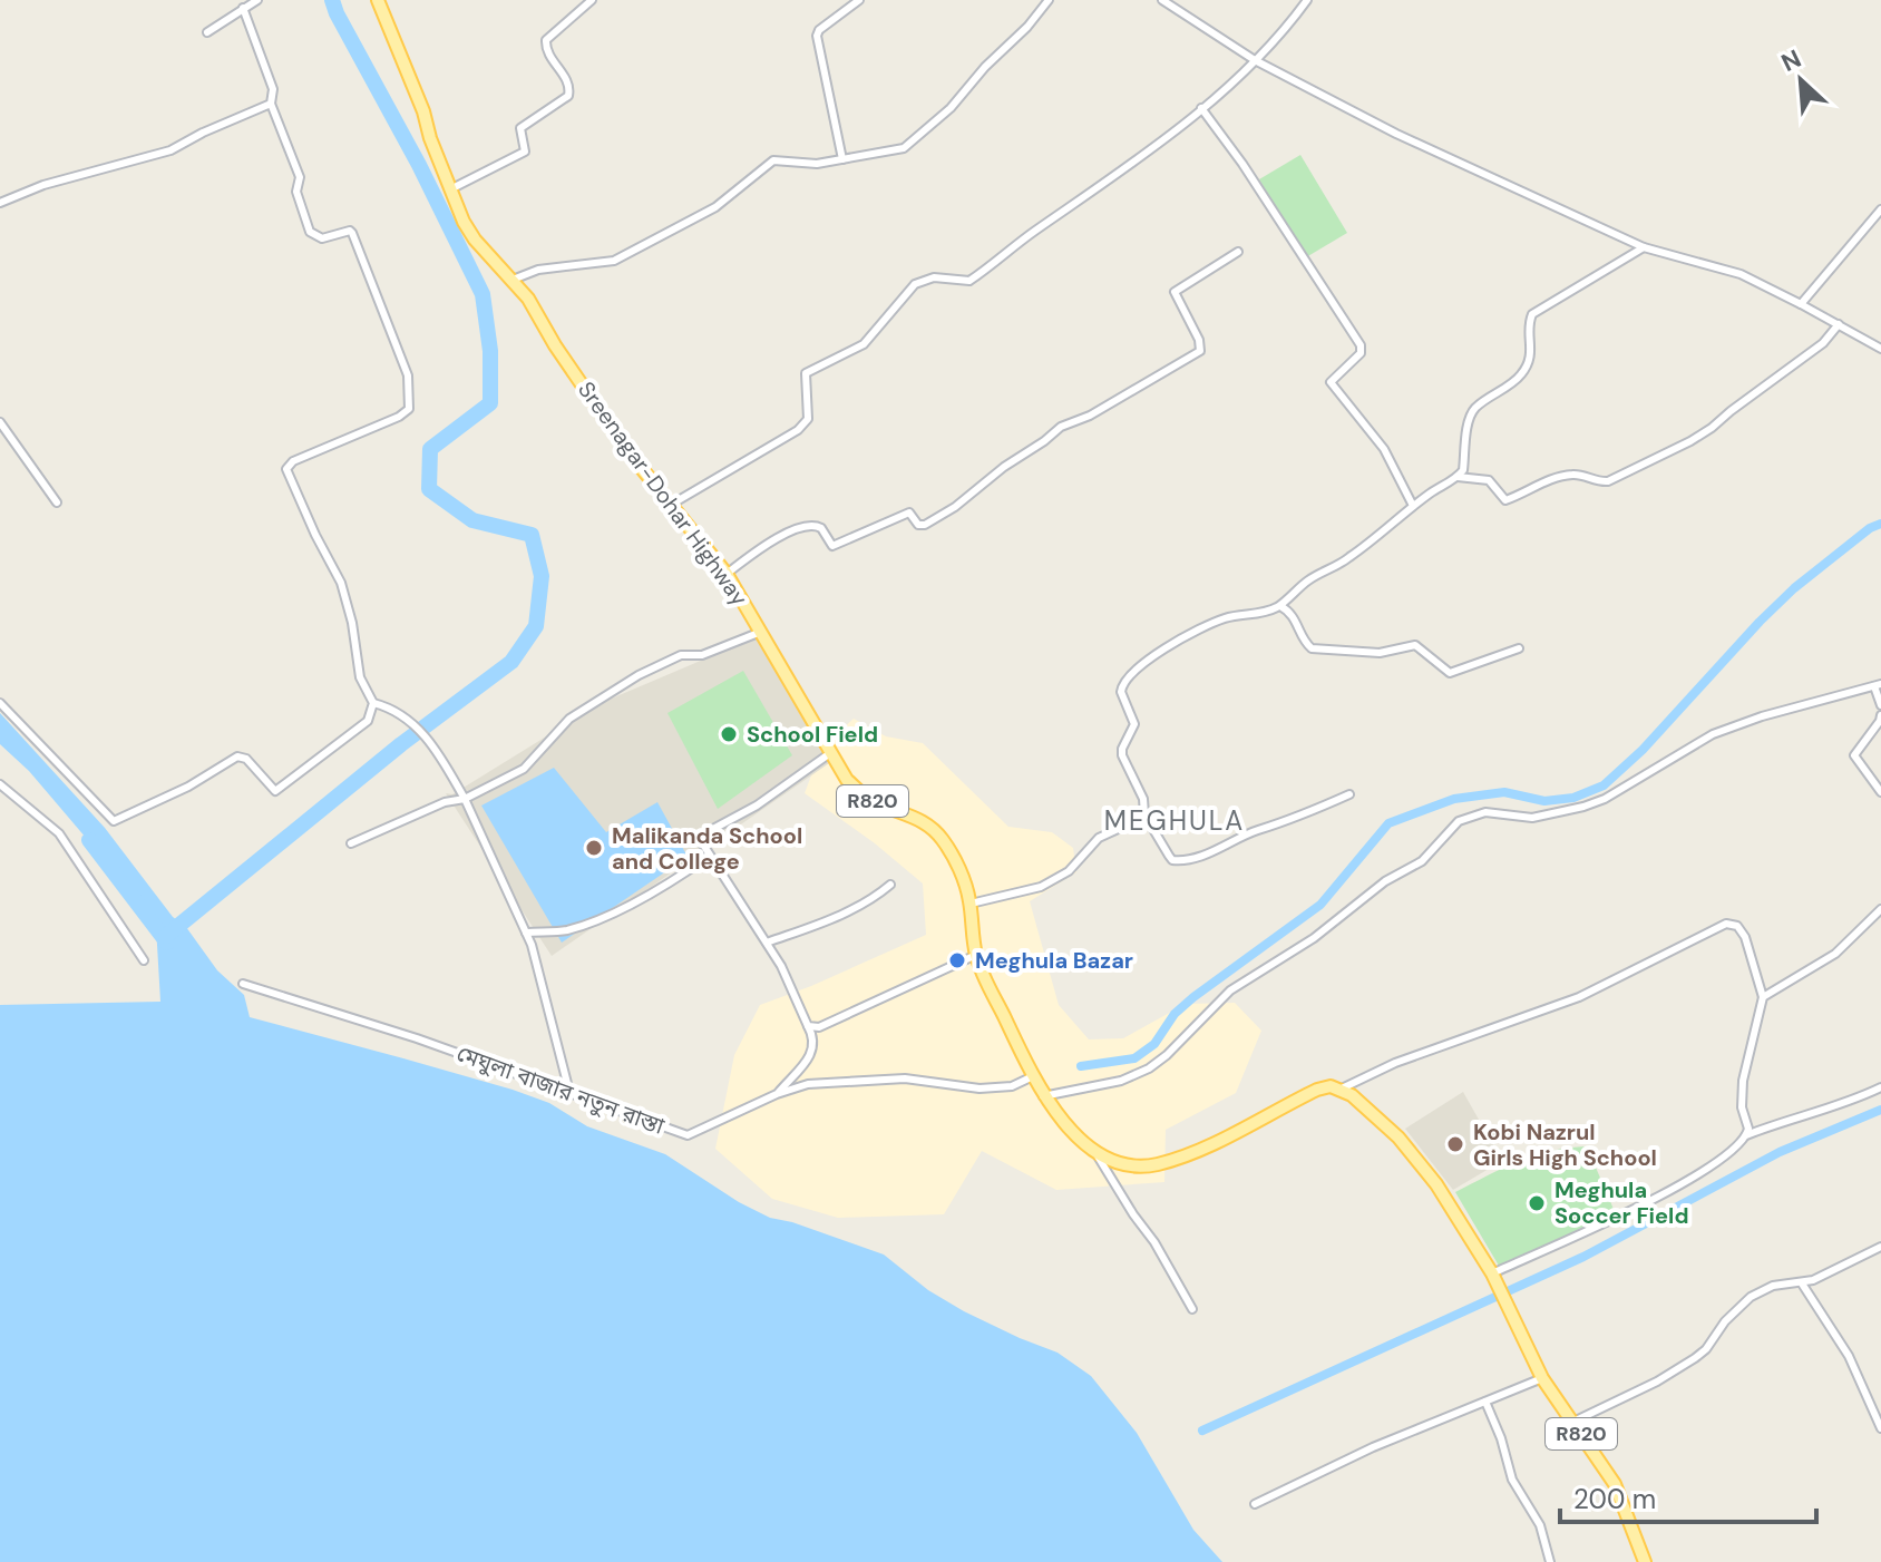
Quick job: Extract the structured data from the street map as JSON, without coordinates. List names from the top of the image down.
{
  "streets": {
    "main road": ["Sreenagar-Dohar Highway", "R820"],
    "street": ["মেঘুলা বাজার নতুন রাস্তা"]
  },
  "crossings": [
    ["Sreenagar-Dohar Highway", "R820"],
    ["Sreenagar-Dohar Highway", "মেঘুলা বাজার নতুন রাস্তা"]
  ],
  "districts": ["MEGHULA"],
  "places": [
    "School Field",
    "Malikanda School and College",
    "Meghula Bazar",
    "Kobi Nazrul Girls High School",
    "Meghula Soccer Field"
  ],
  "scale_bar": "200 m",
  "north": "top left"
}
